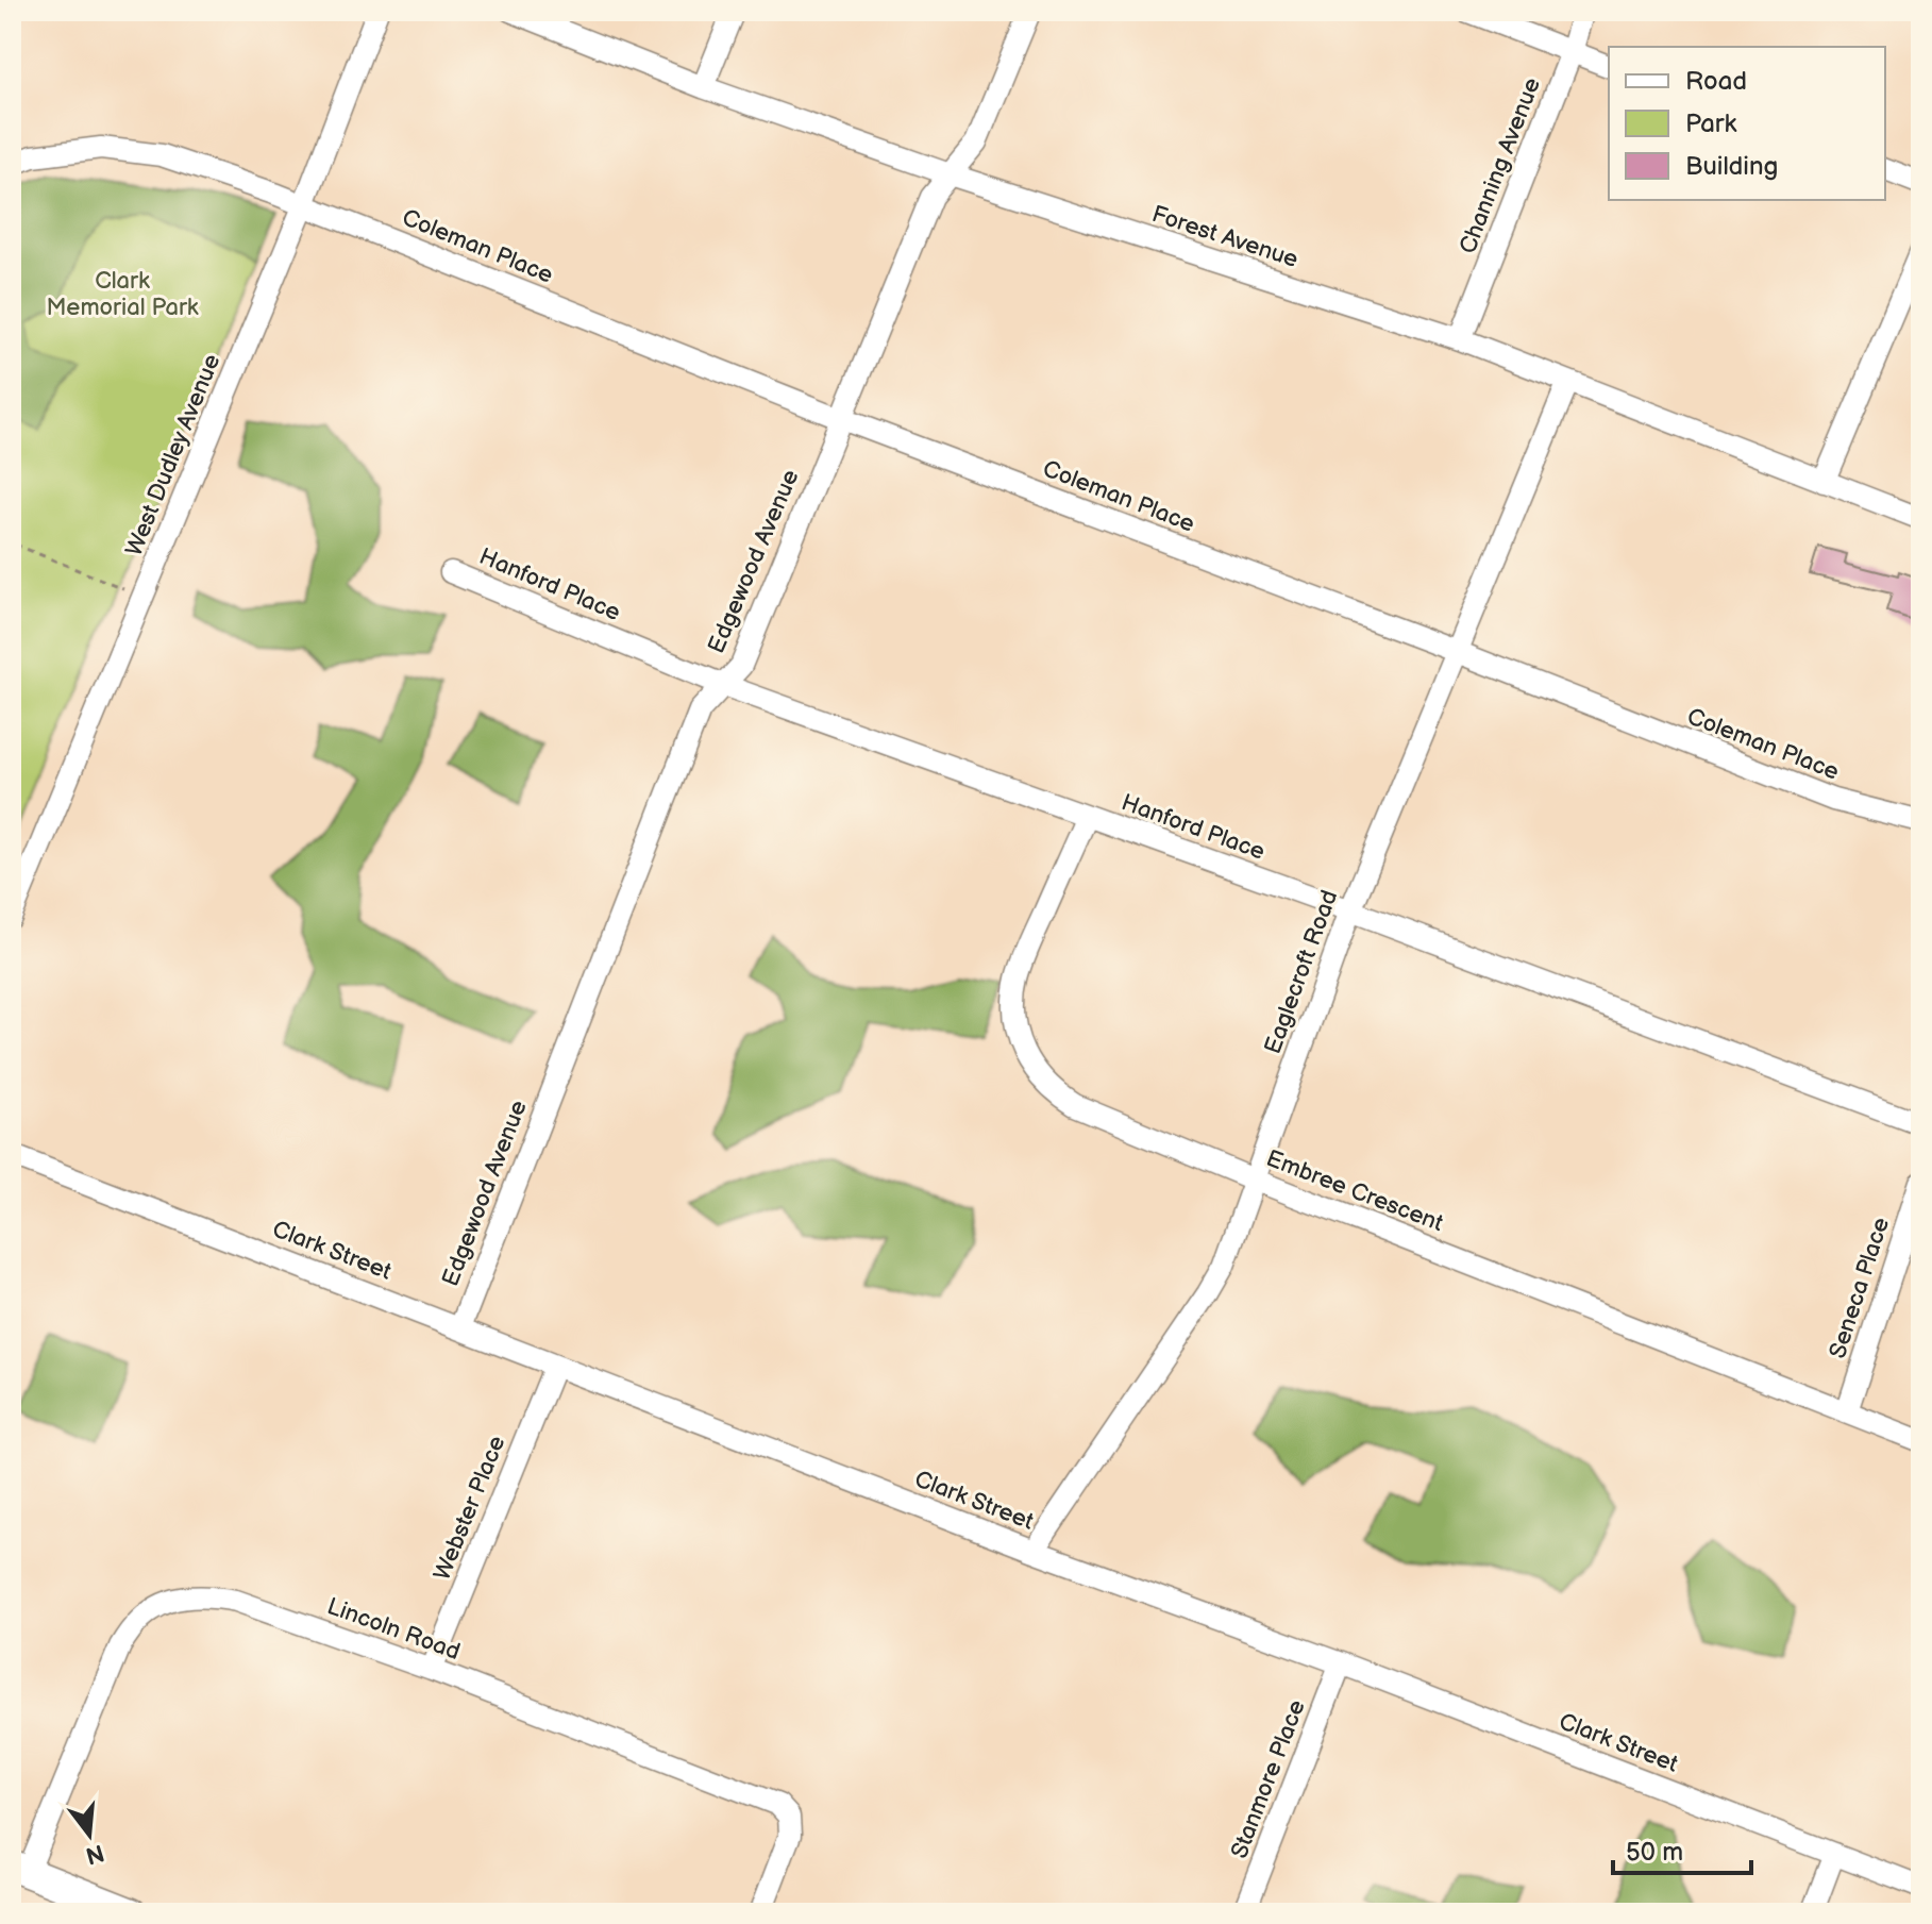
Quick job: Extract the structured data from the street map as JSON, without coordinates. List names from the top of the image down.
{
  "streets": {
    "street": [
      "Channing Avenue",
      "Forest Avenue",
      "Coleman Place",
      "West Dudley Avenue",
      "Edgewood Avenue",
      "Hanford Place",
      "Eaglecroft Road",
      "Embree Crescent",
      "Clark Street",
      "Seneca Place",
      "Webster Place",
      "Lincoln Road",
      "Stanmore Place"
    ]
  },
  "crossings": [
    ["Channing Avenue", "Forest Avenue"],
    ["Forest Avenue", "Edgewood Avenue"],
    ["Forest Avenue", "Eaglecroft Road"],
    ["Coleman Place", "West Dudley Avenue"],
    ["Coleman Place", "Edgewood Avenue"],
    ["Coleman Place", "Eaglecroft Road"],
    ["Edgewood Avenue", "Hanford Place"],
    ["Edgewood Avenue", "Clark Street"],
    ["Hanford Place", "Eaglecroft Road"],
    ["Hanford Place", "Embree Crescent"],
    ["Eaglecroft Road", "Embree Crescent"],
    ["Eaglecroft Road", "Clark Street"],
    ["Embree Crescent", "Seneca Place"],
    ["Clark Street", "Webster Place"],
    ["Clark Street", "Stanmore Place"],
    ["Webster Place", "Lincoln Road"]
  ],
  "parks": ["Clark Memorial Park"],
  "legend": ["Road", "Park", "Building"],
  "scale_bar": "50 m",
  "north": "bottom"
}
